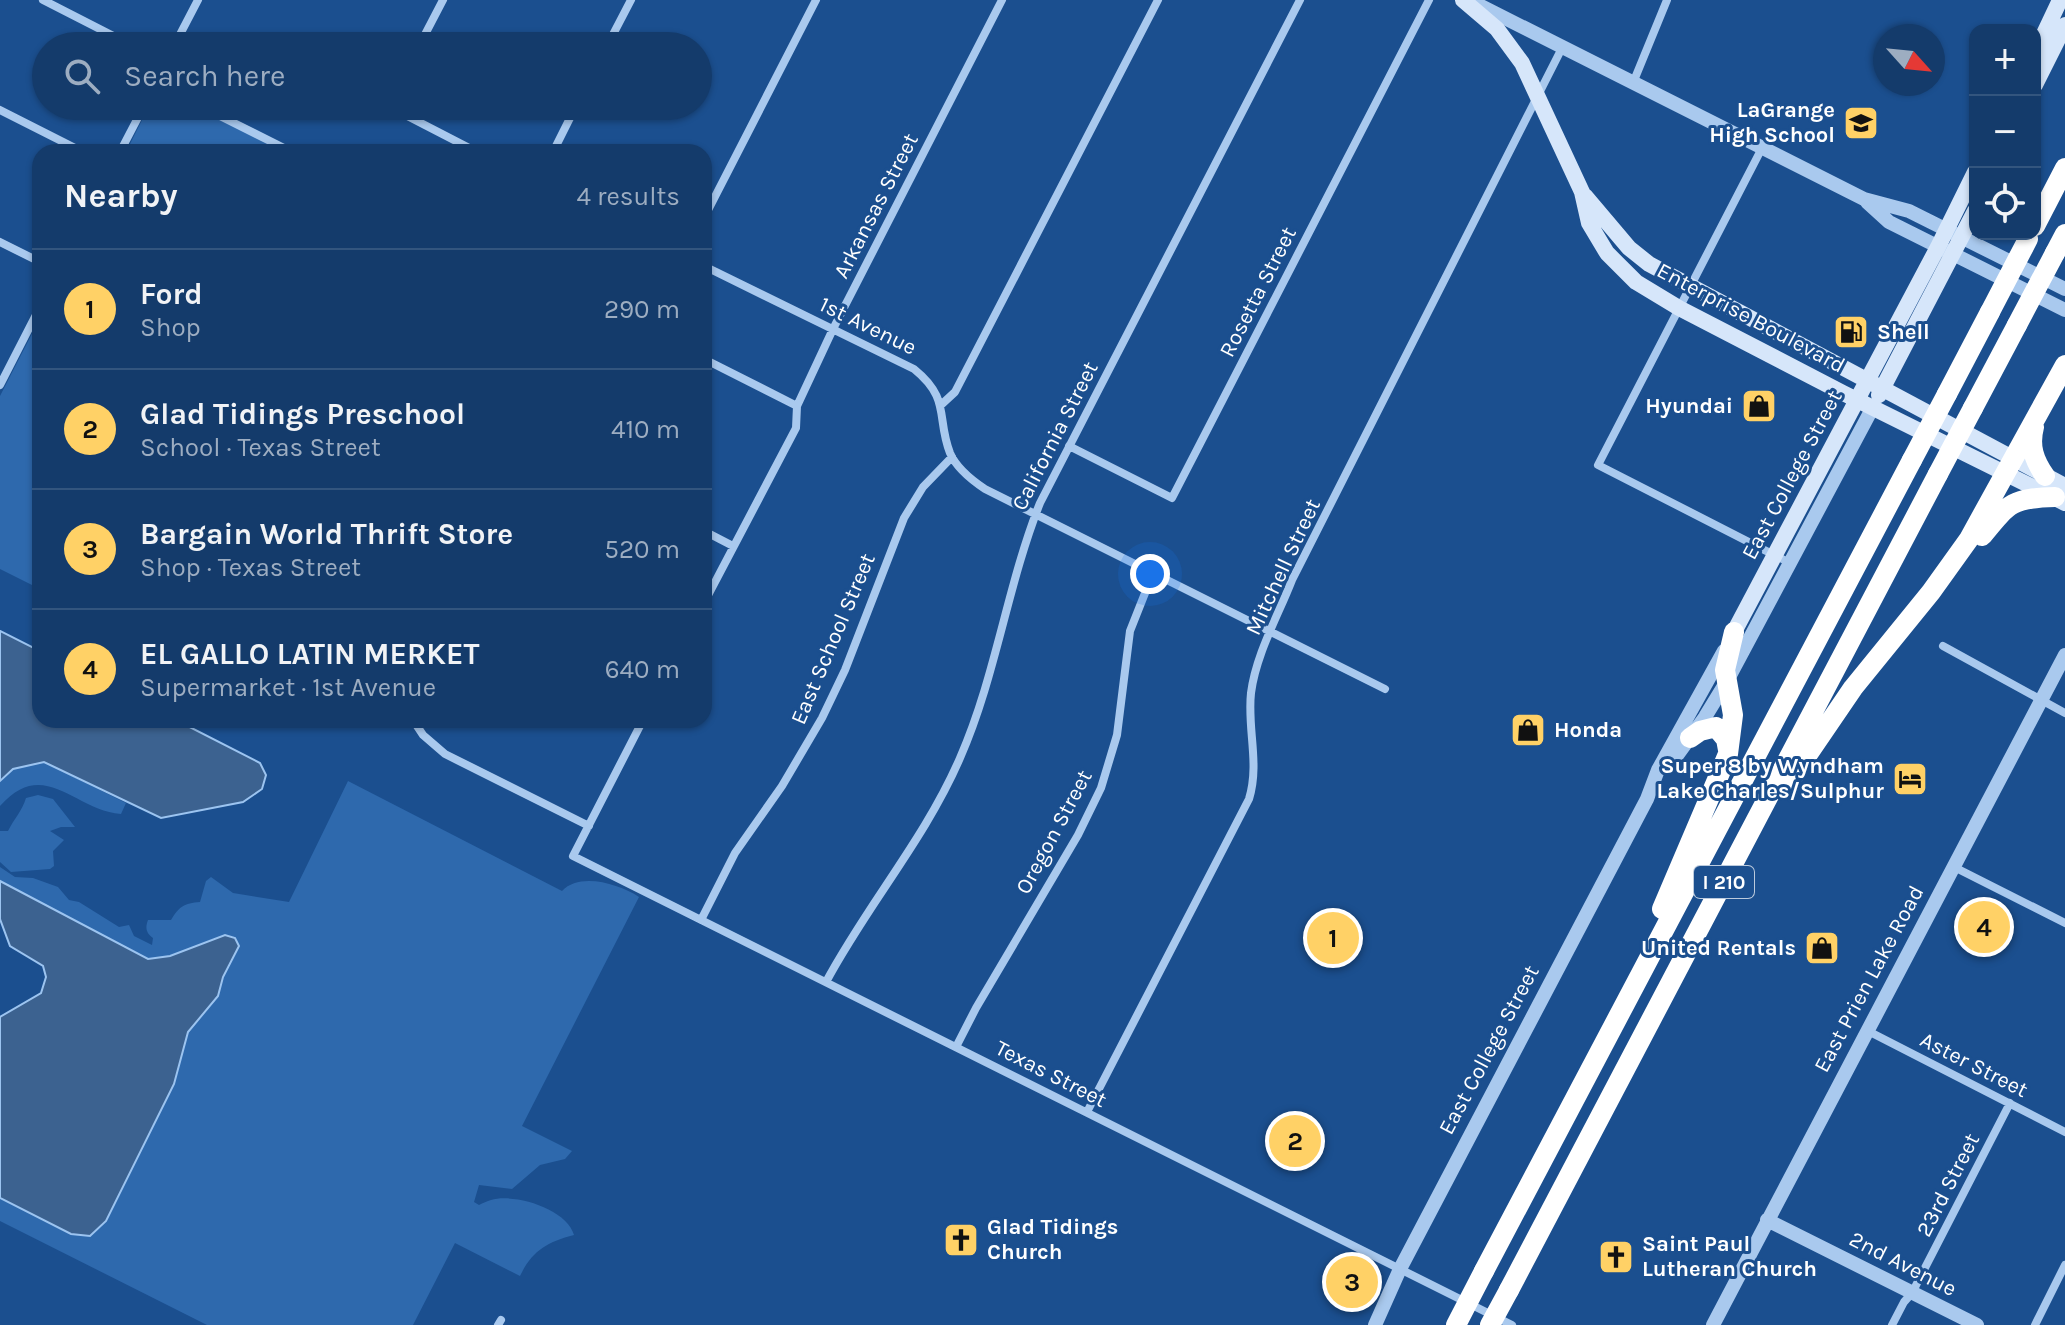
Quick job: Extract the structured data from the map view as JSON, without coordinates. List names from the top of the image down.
{
  "streets": {
    "highway": ["I 210"],
    "main road": ["Enterprise Boulevard", "East College Street"],
    "street": [
      "Arkansas Street",
      "Rosetta Street",
      "1st Avenue",
      "California Street",
      "Mitchell Street",
      "East School Street",
      "Oregon Street",
      "East Prien Lake Road",
      "Aster Street",
      "Texas Street",
      "23rd Street",
      "2nd Avenue"
    ]
  },
  "crossings": [
    ["Arkansas Street", "1st Avenue"],
    ["Rosetta Street", "California Street"],
    ["Enterprise Boulevard", "East College Street"],
    ["1st Avenue", "East School Street"],
    ["California Street", "Texas Street"],
    ["East College Street", "Texas Street"],
    ["Mitchell Street", "Texas Street"],
    ["East School Street", "Texas Street"],
    ["Oregon Street", "Texas Street"],
    ["East Prien Lake Road", "Aster Street"],
    ["East Prien Lake Road", "2nd Avenue"],
    ["Aster Street", "23rd Street"],
    ["23rd Street", "2nd Avenue"]
  ],
  "places": {
    "school or university": ["LaGrange High School"],
    "fuel station": ["Shell"],
    "shop": ["Hyundai", "Honda", "United Rentals"],
    "hotel": ["Super 8 by Wyndham Lake Charles/Sulphur"],
    "church": ["Glad Tidings Church", "Saint Paul Lutheran Church"]
  },
  "north": "bottom right",
  "page": {
    "map_buttons": ["+", "−"],
    "search": "Search here",
    "heading": ["Nearby", "4 results"],
    "list": [
      {
        "mark": "1",
        "name": "Ford",
        "note": "Shop",
        "value": "290 m"
      },
      {
        "mark": "2",
        "name": "Glad Tidings Preschool",
        "note": "School · Texas Street",
        "value": "410 m"
      },
      {
        "mark": "3",
        "name": "Bargain World Thrift Store",
        "note": "Shop · Texas Street",
        "value": "520 m"
      },
      {
        "mark": "4",
        "name": "EL GALLO LATIN MERKET",
        "note": "Supermarket · 1st Avenue",
        "value": "640 m"
      }
    ],
    "pins": [
      "4",
      "1",
      "2",
      "3"
    ]
  }
}
